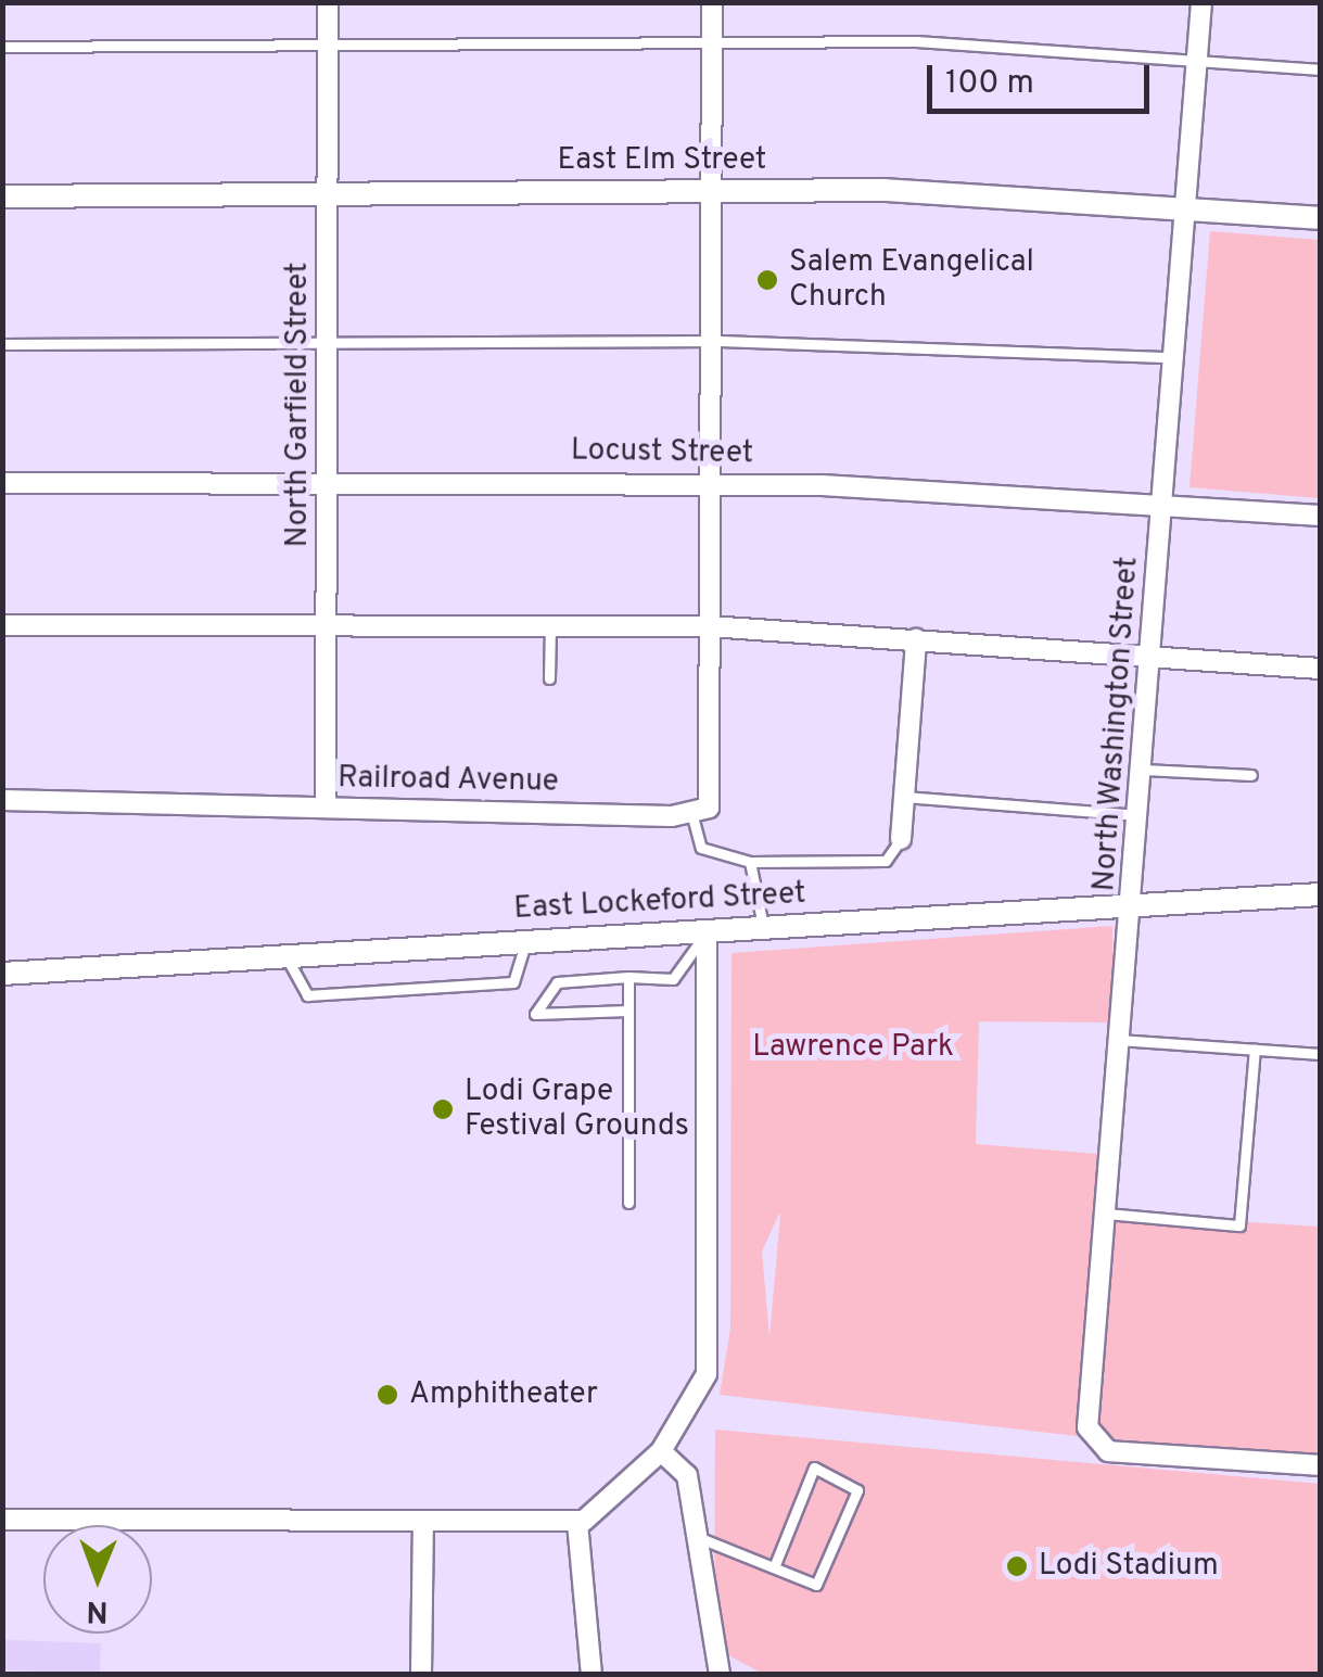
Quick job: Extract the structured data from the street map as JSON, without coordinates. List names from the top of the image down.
{
  "streets": {
    "street": [
      "East Elm Street",
      "North Garfield Street",
      "Locust Street",
      "North Washington Street",
      "Railroad Avenue",
      "East Lockeford Street"
    ]
  },
  "crossings": [
    ["East Elm Street", "North Garfield Street"],
    ["East Elm Street", "North Washington Street"],
    ["North Garfield Street", "Locust Street"],
    ["North Garfield Street", "Railroad Avenue"],
    ["Locust Street", "North Washington Street"],
    ["North Washington Street", "East Lockeford Street"]
  ],
  "parks": ["Lawrence Park"],
  "places": [
    "Salem Evangelical Church",
    "Lodi Grape Festival Grounds",
    "Amphitheater",
    "Lodi Stadium"
  ],
  "scale_bar": "100 m",
  "north": "bottom"
}
